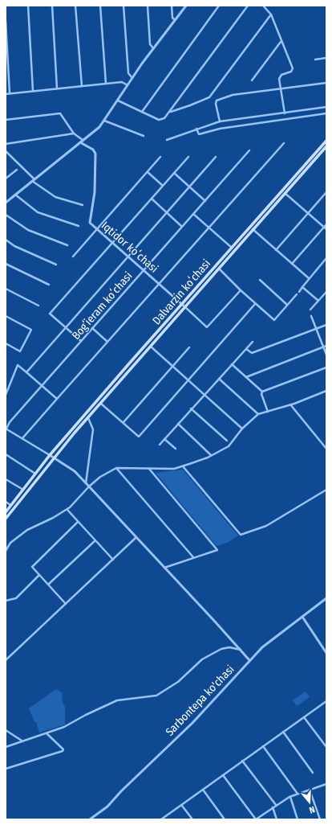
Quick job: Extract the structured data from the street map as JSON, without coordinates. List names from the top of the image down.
{
  "streets": {
    "main road": ["Dalvarzin koʻchasi"],
    "street": ["Iqtidor koʻchasi", "Bogʻieram koʻchasi", "Sarbontepa ko'chasi"]
  },
  "crossings": [
    ["Iqtidor koʻchasi", "Dalvarzin koʻchasi"],
    ["Iqtidor koʻchasi", "Bogʻieram koʻchasi"]
  ],
  "north": "bottom"
}
